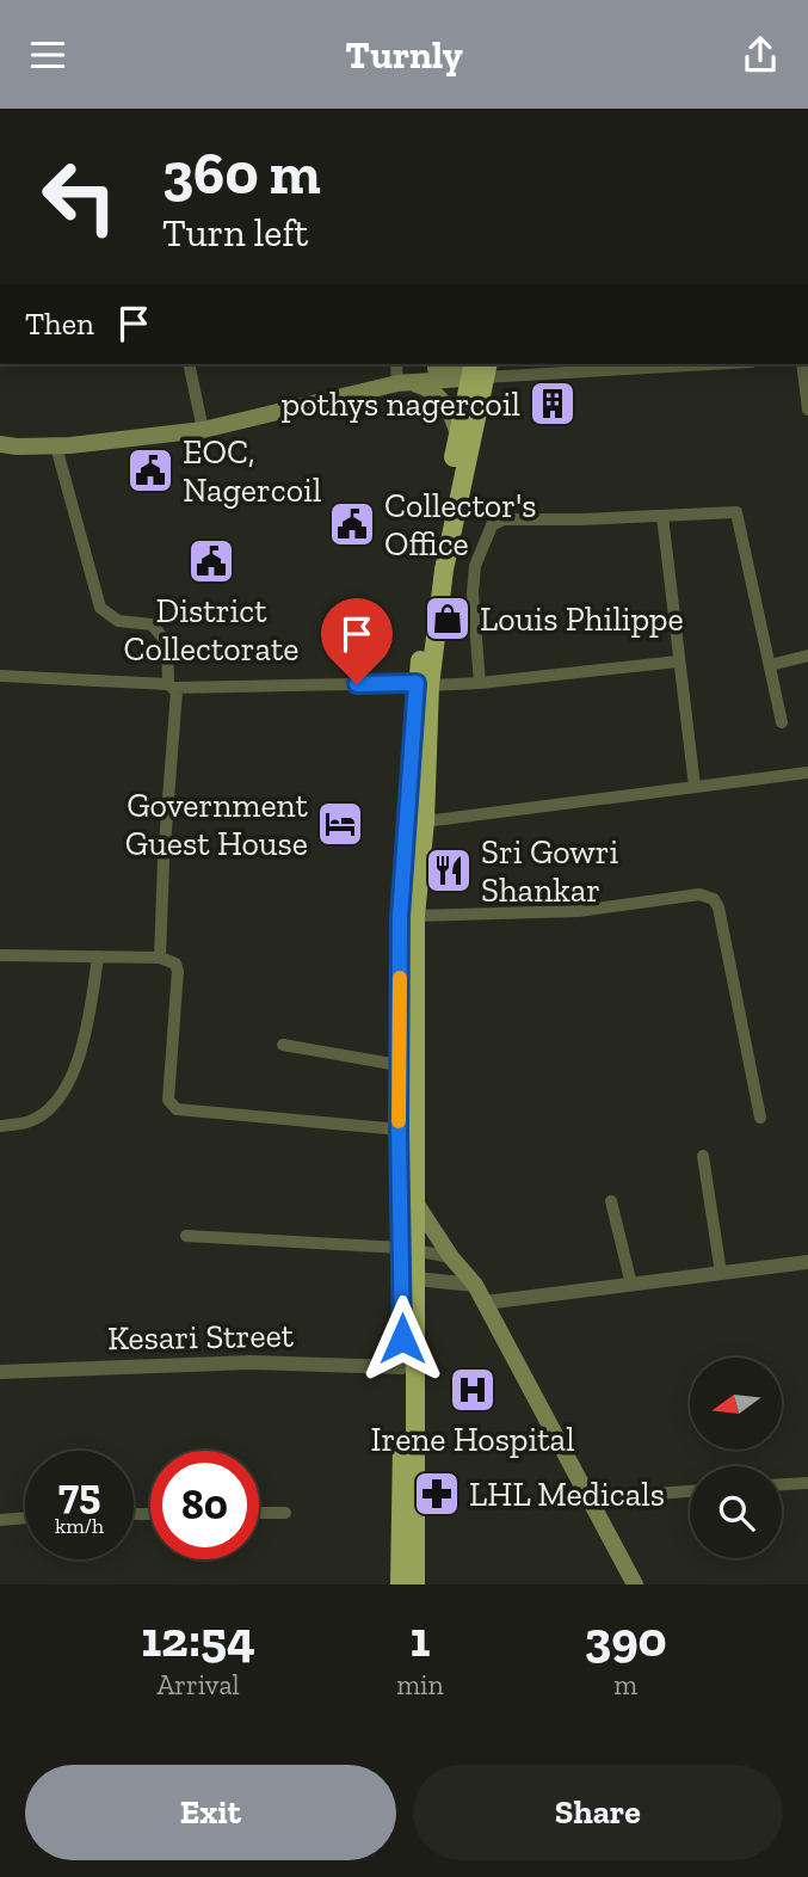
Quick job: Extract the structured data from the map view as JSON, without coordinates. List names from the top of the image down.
{
  "streets": {
    "street": ["Kesari Street"]
  },
  "places": {
    "building": ["pothys nagercoil"],
    "public building": ["EOC, Nagercoil", "Collector's Office", "District Collectorate"],
    "shop": ["Louis Philippe"],
    "hotel": ["Government Guest House"],
    "restaurant": ["Sri Gowri Shankar"],
    "hospital": ["Irene Hospital"],
    "pharmacy": ["LHL Medicals"]
  },
  "north": "left",
  "page": {
    "header": "Turnly",
    "turn": ["360 m", "Turn left"],
    "then": "Then",
    "speed": "75 km/h",
    "limit": "80",
    "eta": [
      "12:54",
      "Arrival",
      "1",
      "min",
      "390",
      "m"
    ],
    "buttons": ["Exit", "Share"]
  }
}
